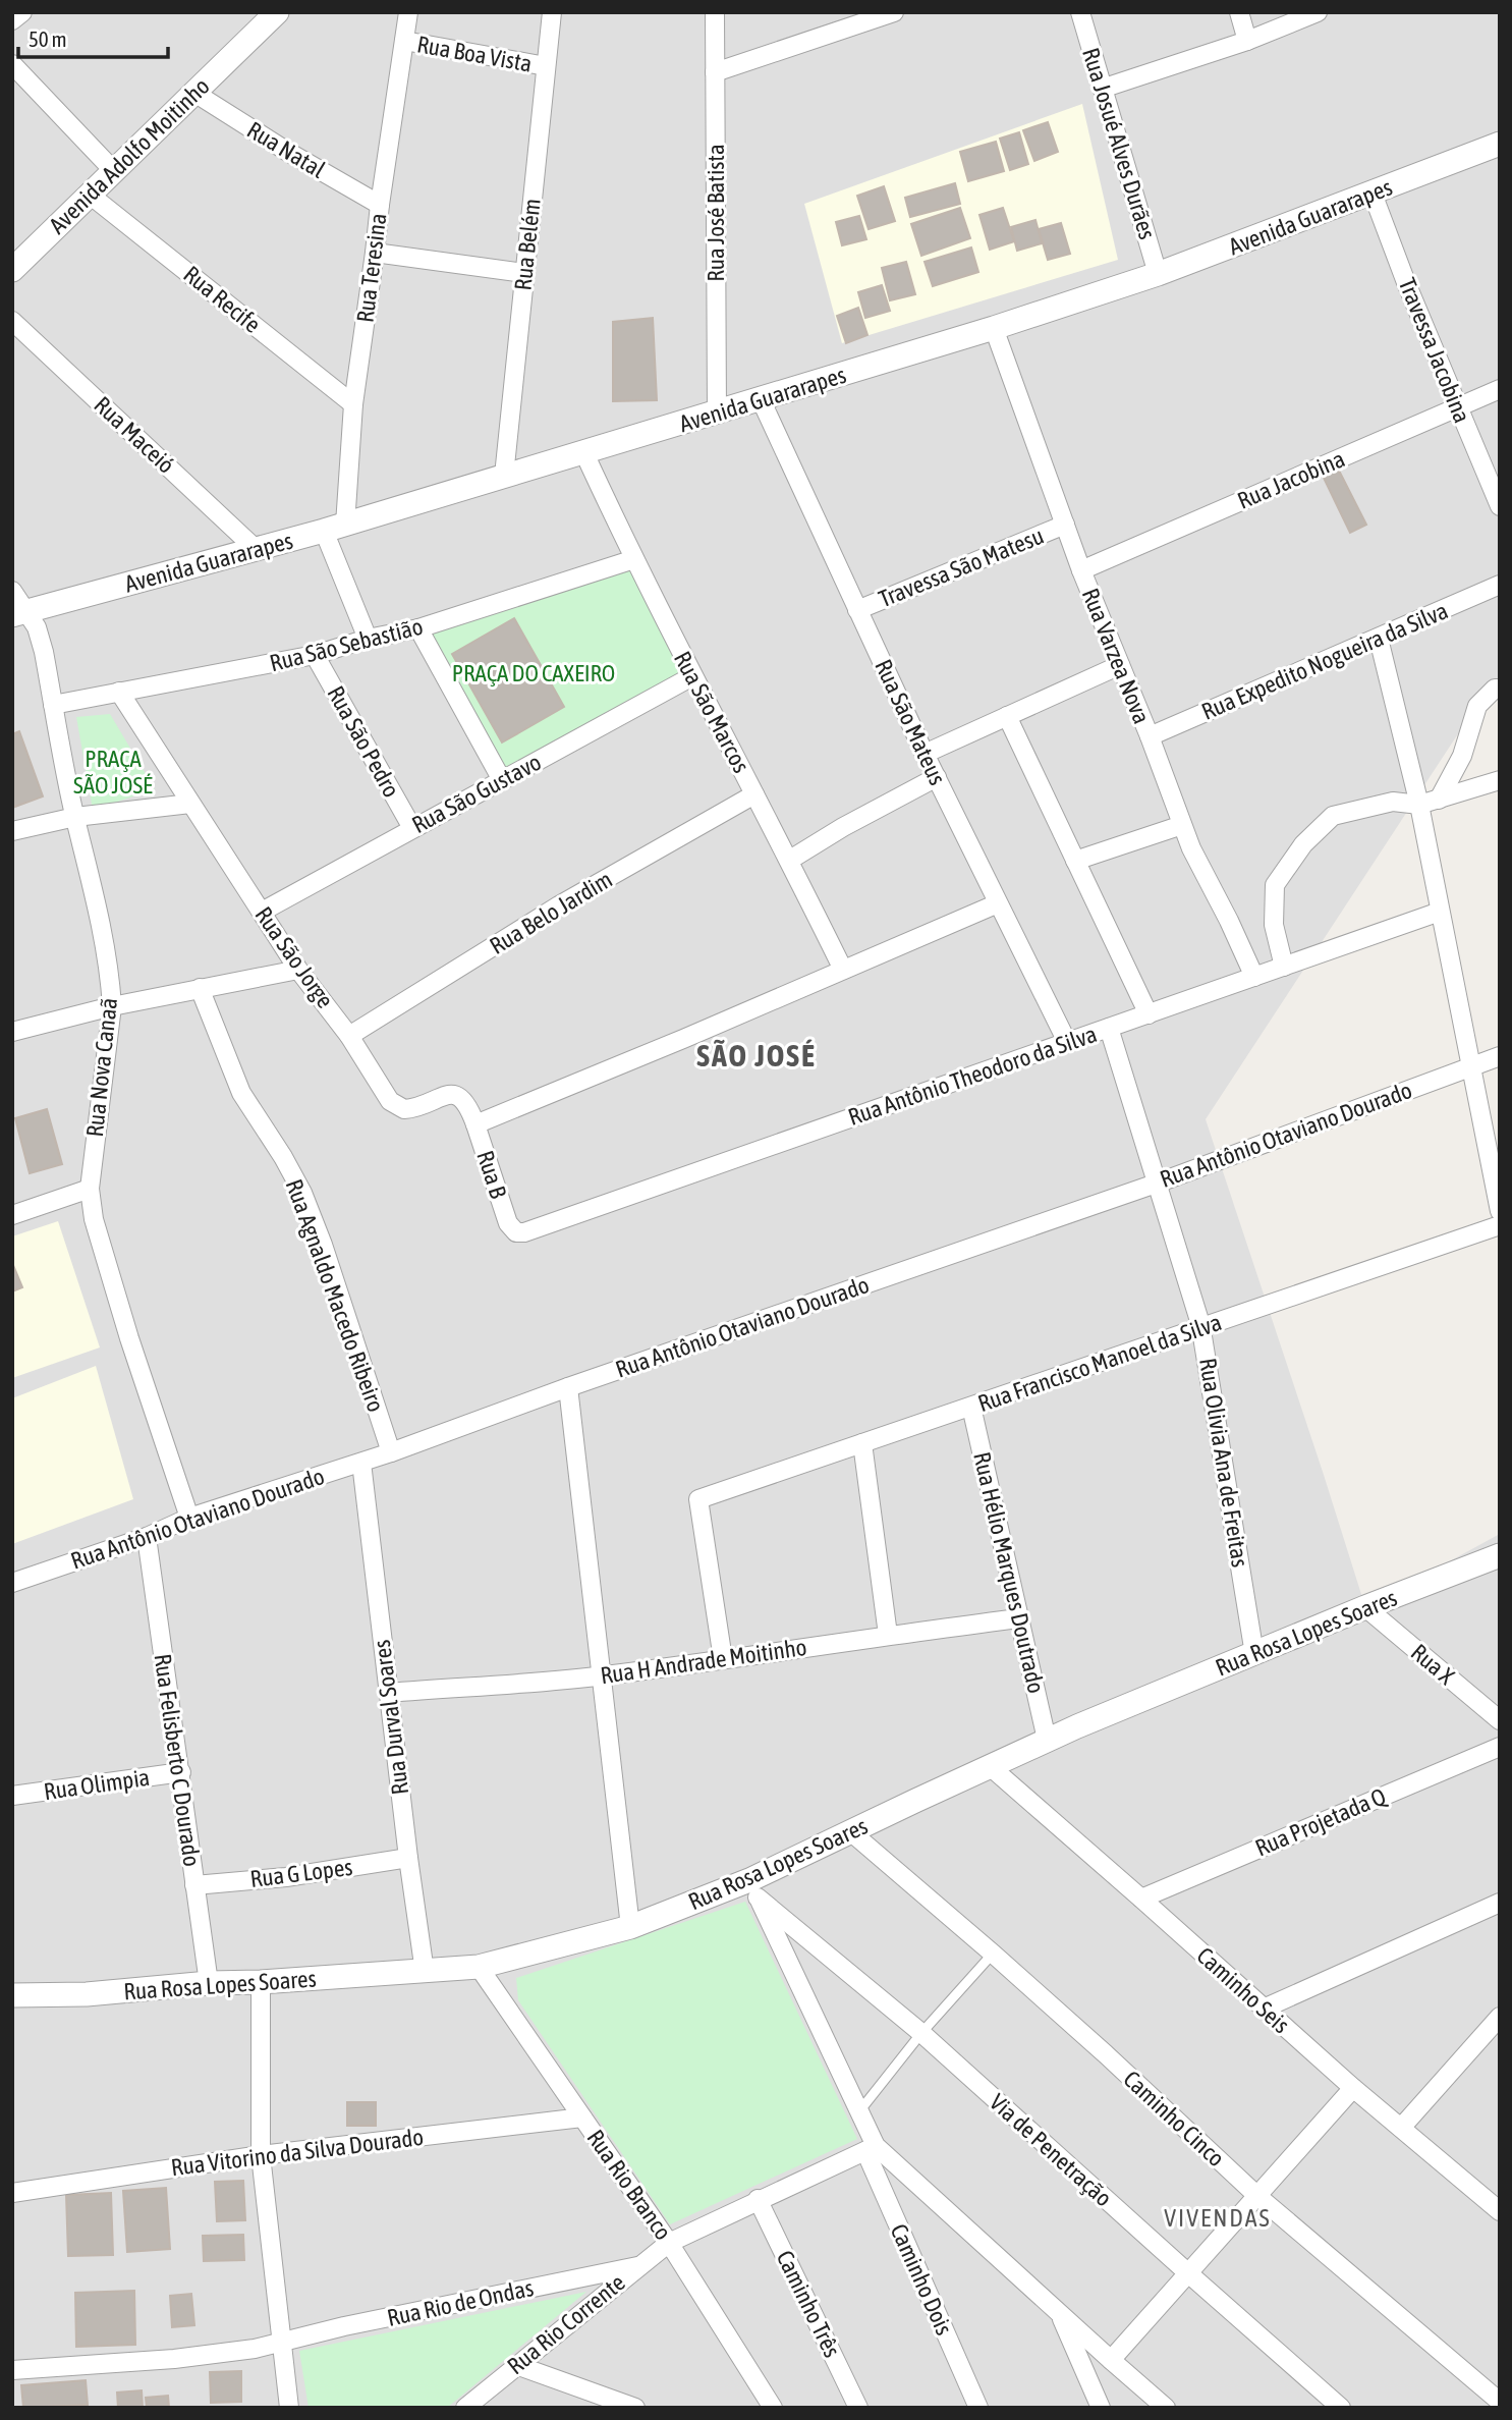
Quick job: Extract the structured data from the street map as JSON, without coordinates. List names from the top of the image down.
{
  "streets": {
    "street": [
      "Rua Boa Vista",
      "Rua Josué Alves Durães",
      "Rua Natal",
      "Avenida Adolfo Moitinho",
      "Rua José Batista",
      "Avenida Guararapes",
      "Rua Belém",
      "Rua Teresina",
      "Rua Recife",
      "Travessa Jacobina",
      "Rua Maceió",
      "Rua Jacobina",
      "Travessa São Matesu",
      "Rua São Sebastião",
      "Rua Varzea Nova",
      "Rua Expedito Nogueira da Silva",
      "Rua São Marcos",
      "Rua São Mateus",
      "Rua São Pedro",
      "Rua São Gustavo",
      "Rua Belo Jardim",
      "Rua São Jorge",
      "Rua Nova Canaã",
      "Rua Antônio Theodoro da Silva",
      "Rua Antônio Otaviano Dourado",
      "Rua B",
      "Rua Agnaldo Macedo Ribeiro",
      "Rua Francisco Manoel da Silva",
      "Rua Olivia Ana de Freitas",
      "Rua Hélio Marques Doutrado",
      "Rua Rosa Lopes Soares",
      "Rua H Andrade Moitinho",
      "Rua X",
      "Rua Durval Soares",
      "Rua Felisberto C Dourado",
      "Rua Olimpia",
      "Rua Projetada Q",
      "Rua G Lopes",
      "Caminho Seis",
      "Caminho Cinco",
      "Via de Penetração",
      "Rua Vitorino da Silva Dourado",
      "Rua Rio Branco",
      "Caminho Dois",
      "Rua Rio de Ondas",
      "Caminho Três",
      "Rua Rio Corrente"
    ]
  },
  "crossings": [
    ["Rua Boa Vista", "Rua Belém"],
    ["Rua Boa Vista", "Rua Teresina"],
    ["Rua Josué Alves Durães", "Avenida Guararapes"],
    ["Rua Natal", "Avenida Adolfo Moitinho"],
    ["Rua Natal", "Rua Teresina"],
    ["Avenida Adolfo Moitinho", "Rua Recife"],
    ["Rua José Batista", "Avenida Guararapes"],
    ["Avenida Guararapes", "Rua Belém"],
    ["Avenida Guararapes", "Rua Teresina"],
    ["Avenida Guararapes", "Travessa Jacobina"],
    ["Avenida Guararapes", "Rua Maceió"],
    ["Avenida Guararapes", "Rua Varzea Nova"],
    ["Avenida Guararapes", "Rua São Marcos"],
    ["Avenida Guararapes", "Rua São Mateus"],
    ["Avenida Guararapes", "Rua Nova Canaã"],
    ["Rua Teresina", "Rua Recife"],
    ["Travessa Jacobina", "Rua Jacobina"],
    ["Rua Jacobina", "Rua Varzea Nova"],
    ["Travessa São Matesu", "Rua Varzea Nova"],
    ["Travessa São Matesu", "Rua São Mateus"],
    ["Rua São Sebastião", "Rua São Marcos"],
    ["Rua São Sebastião", "Rua São Pedro"],
    ["Rua São Sebastião", "Rua São Jorge"],
    ["Rua São Sebastião", "Rua Nova Canaã"],
    ["Rua Varzea Nova", "Rua Expedito Nogueira da Silva"],
    ["Rua Varzea Nova", "Rua Antônio Theodoro da Silva"],
    ["Rua São Marcos", "Rua São Gustavo"],
    ["Rua São Marcos", "Rua Belo Jardim"],
    ["Rua São Mateus", "Rua Antônio Theodoro da Silva"],
    ["Rua São Pedro", "Rua São Gustavo"],
    ["Rua São Gustavo", "Rua São Jorge"],
    ["Rua Belo Jardim", "Rua São Jorge"],
    ["Rua São Jorge", "Rua B"],
    ["Rua Nova Canaã", "Rua Antônio Otaviano Dourado"],
    ["Rua Antônio Theodoro da Silva", "Rua B"],
    ["Rua Antônio Theodoro da Silva", "Rua Olivia Ana de Freitas"],
    ["Rua Antônio Otaviano Dourado", "Rua Agnaldo Macedo Ribeiro"],
    ["Rua Antônio Otaviano Dourado", "Rua Olivia Ana de Freitas"],
    ["Rua Antônio Otaviano Dourado", "Rua Durval Soares"],
    ["Rua Antônio Otaviano Dourado", "Rua Felisberto C Dourado"],
    ["Rua Francisco Manoel da Silva", "Rua Olivia Ana de Freitas"],
    ["Rua Francisco Manoel da Silva", "Rua Hélio Marques Doutrado"],
    ["Rua Francisco Manoel da Silva", "Rua H Andrade Moitinho"],
    ["Rua Olivia Ana de Freitas", "Rua Rosa Lopes Soares"],
    ["Rua Hélio Marques Doutrado", "Rua Rosa Lopes Soares"],
    ["Rua Hélio Marques Doutrado", "Rua H Andrade Moitinho"],
    ["Rua Rosa Lopes Soares", "Rua X"],
    ["Rua Rosa Lopes Soares", "Rua Durval Soares"],
    ["Rua Rosa Lopes Soares", "Rua Felisberto C Dourado"],
    ["Rua Rosa Lopes Soares", "Caminho Seis"],
    ["Rua Rosa Lopes Soares", "Caminho Cinco"],
    ["Rua Rosa Lopes Soares", "Via de Penetração"],
    ["Rua Rosa Lopes Soares", "Rua Rio Branco"],
    ["Rua H Andrade Moitinho", "Rua Durval Soares"],
    ["Rua Durval Soares", "Rua G Lopes"],
    ["Rua Felisberto C Dourado", "Rua Olimpia"],
    ["Rua Felisberto C Dourado", "Rua G Lopes"],
    ["Rua Projetada Q", "Caminho Seis"],
    ["Rua Vitorino da Silva Dourado", "Rua Rio Branco"],
    ["Rua Rio Branco", "Rua Rio Corrente"],
    ["Caminho Dois", "Rua Rio Corrente"],
    ["Rua Rio de Ondas", "Rua Rio Corrente"],
    ["Caminho Três", "Rua Rio Corrente"]
  ],
  "districts": ["SÃO JOSÉ", "VIVENDAS"],
  "parks": ["PRAÇA DO CAXEIRO", "PRAÇA SÃO JOSÉ"],
  "scale_bar": "50 m"
}
